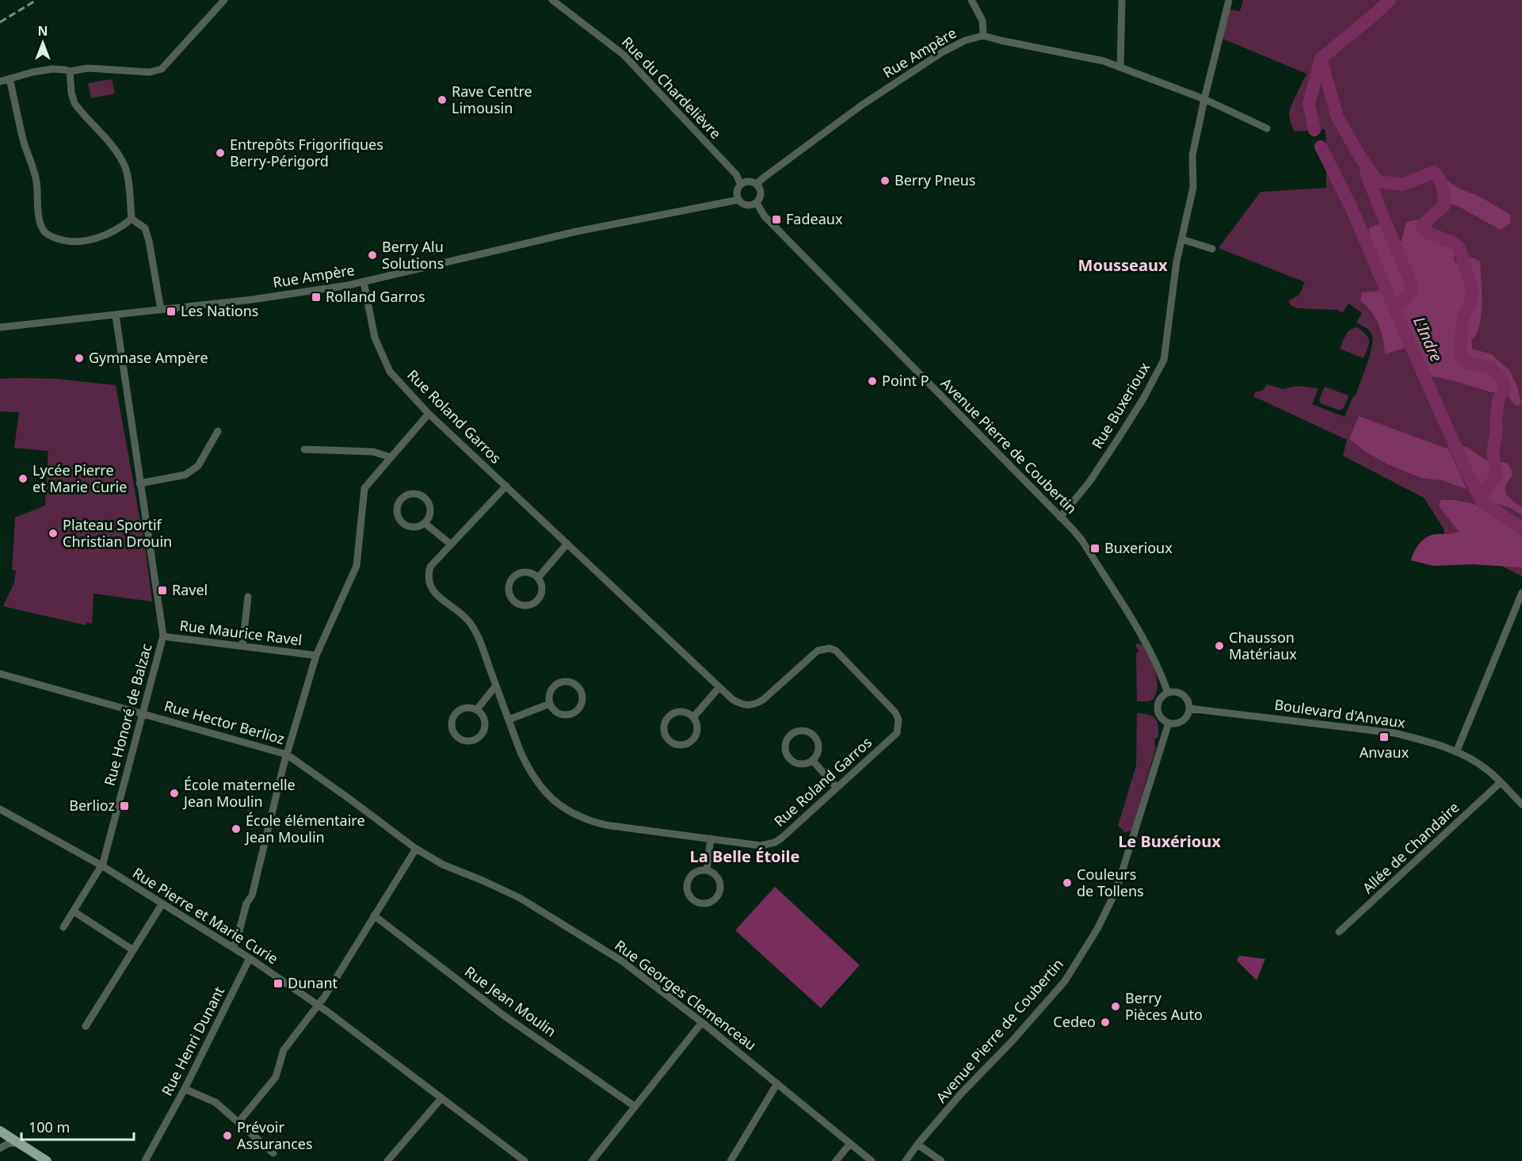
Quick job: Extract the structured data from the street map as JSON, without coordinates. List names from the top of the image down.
{
  "streets": {
    "street": [
      "Rue Ampère",
      "Rue du Chardelièvre",
      "Rue Buxerioux",
      "Rue Roland Garros",
      "Avenue Pierre de Coubertin",
      "Rue Maurice Ravel",
      "Boulevard d'Anvaux",
      "Rue Honoré de Balzac",
      "Rue Hector Berlioz",
      "Allée de Chandaire",
      "Rue Pierre et Marie Curie",
      "Rue Georges Clemenceau",
      "Rue Jean Moulin",
      "Rue Henri Dunant"
    ]
  },
  "crossings": [
    ["Rue Ampère", "Rue du Chardelièvre"],
    ["Rue Ampère", "Rue Roland Garros"],
    ["Rue Ampère", "Avenue Pierre de Coubertin"],
    ["Rue Ampère", "Rue Honoré de Balzac"],
    ["Rue du Chardelièvre", "Avenue Pierre de Coubertin"],
    ["Rue Buxerioux", "Avenue Pierre de Coubertin"],
    ["Avenue Pierre de Coubertin", "Boulevard d'Anvaux"],
    ["Rue Maurice Ravel", "Rue Honoré de Balzac"],
    ["Boulevard d'Anvaux", "Allée de Chandaire"],
    ["Rue Honoré de Balzac", "Rue Hector Berlioz"],
    ["Rue Honoré de Balzac", "Rue Pierre et Marie Curie"],
    ["Rue Hector Berlioz", "Rue Georges Clemenceau"],
    ["Rue Pierre et Marie Curie", "Rue Henri Dunant"]
  ],
  "districts": ["Mousseaux", "Le Buxérioux", "La Belle Étoile"],
  "water": ["L'Indre"],
  "places": {
    "other": [
      "Rave Centre Limousin",
      "Entrepôts Frigorifiques Berry-Périgord",
      "Berry Pneus",
      "Berry Alu Solutions",
      "Gymnase Ampère",
      "Point P",
      "Lycée Pierre et Marie Curie",
      "Plateau Sportif Christian Drouin",
      "Chausson Matériaux",
      "École maternelle Jean Moulin",
      "École élémentaire Jean Moulin",
      "Couleurs de Tollens",
      "Berry Pièces Auto",
      "Cedeo",
      "Prévoir Assurances"
    ],
    "transit": [
      "Fadeaux",
      "Rolland Garros",
      "Les Nations",
      "Buxerioux",
      "Ravel",
      "Anvaux",
      "Berlioz",
      "Dunant"
    ]
  },
  "scale_bar": "100 m",
  "north": "top"
}
